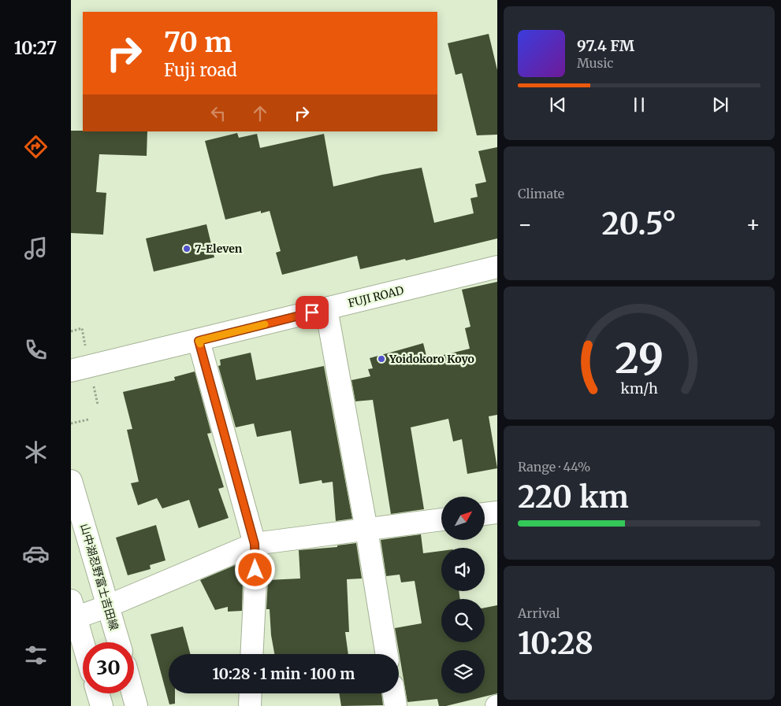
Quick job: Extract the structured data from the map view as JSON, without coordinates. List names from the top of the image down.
{
  "streets": {
    "main road": ["FUJI ROAD", "山中湖忍野富士吉田線"]
  },
  "places": ["7-Eleven", "Yoidokoro Koyo"],
  "north": "top right",
  "page": {
    "tabs": "10:27",
    "turn": ["70 m", "Fuji road"],
    "song": ["97.4 FM", "Music"],
    "tile": [
      "Climate",
      ["Range · 44%", "220 km"],
      ["Arrival", "10:28"]
    ],
    "heat": ["−", "20.5°", "+"],
    "limit": "30",
    "trip": "10:28 · 1 min · 100 m",
    "gauge": ["29", "km/h"]
  }
}
